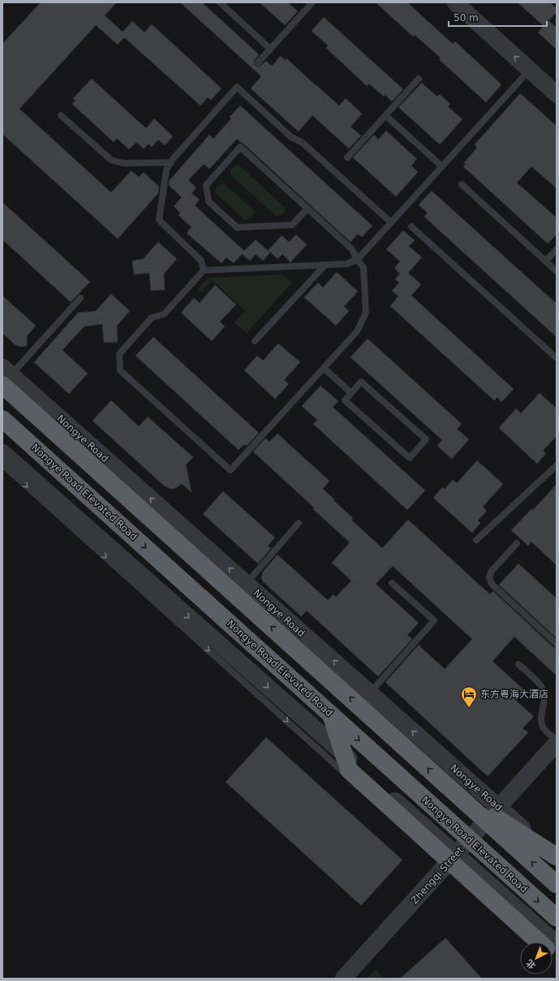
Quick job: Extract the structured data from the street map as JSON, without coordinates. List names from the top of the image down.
{
  "streets": {
    "highway": ["Nongye Road Elevated Road"],
    "street": ["Nongye Road", "Zhengqi Street"]
  },
  "crossings": [
    ["Nongye Road", "Zhengqi Street"]
  ],
  "places": {
    "hotel": ["东方粤海大酒店"]
  },
  "scale_bar": "50 m",
  "north": "bottom left"
}
